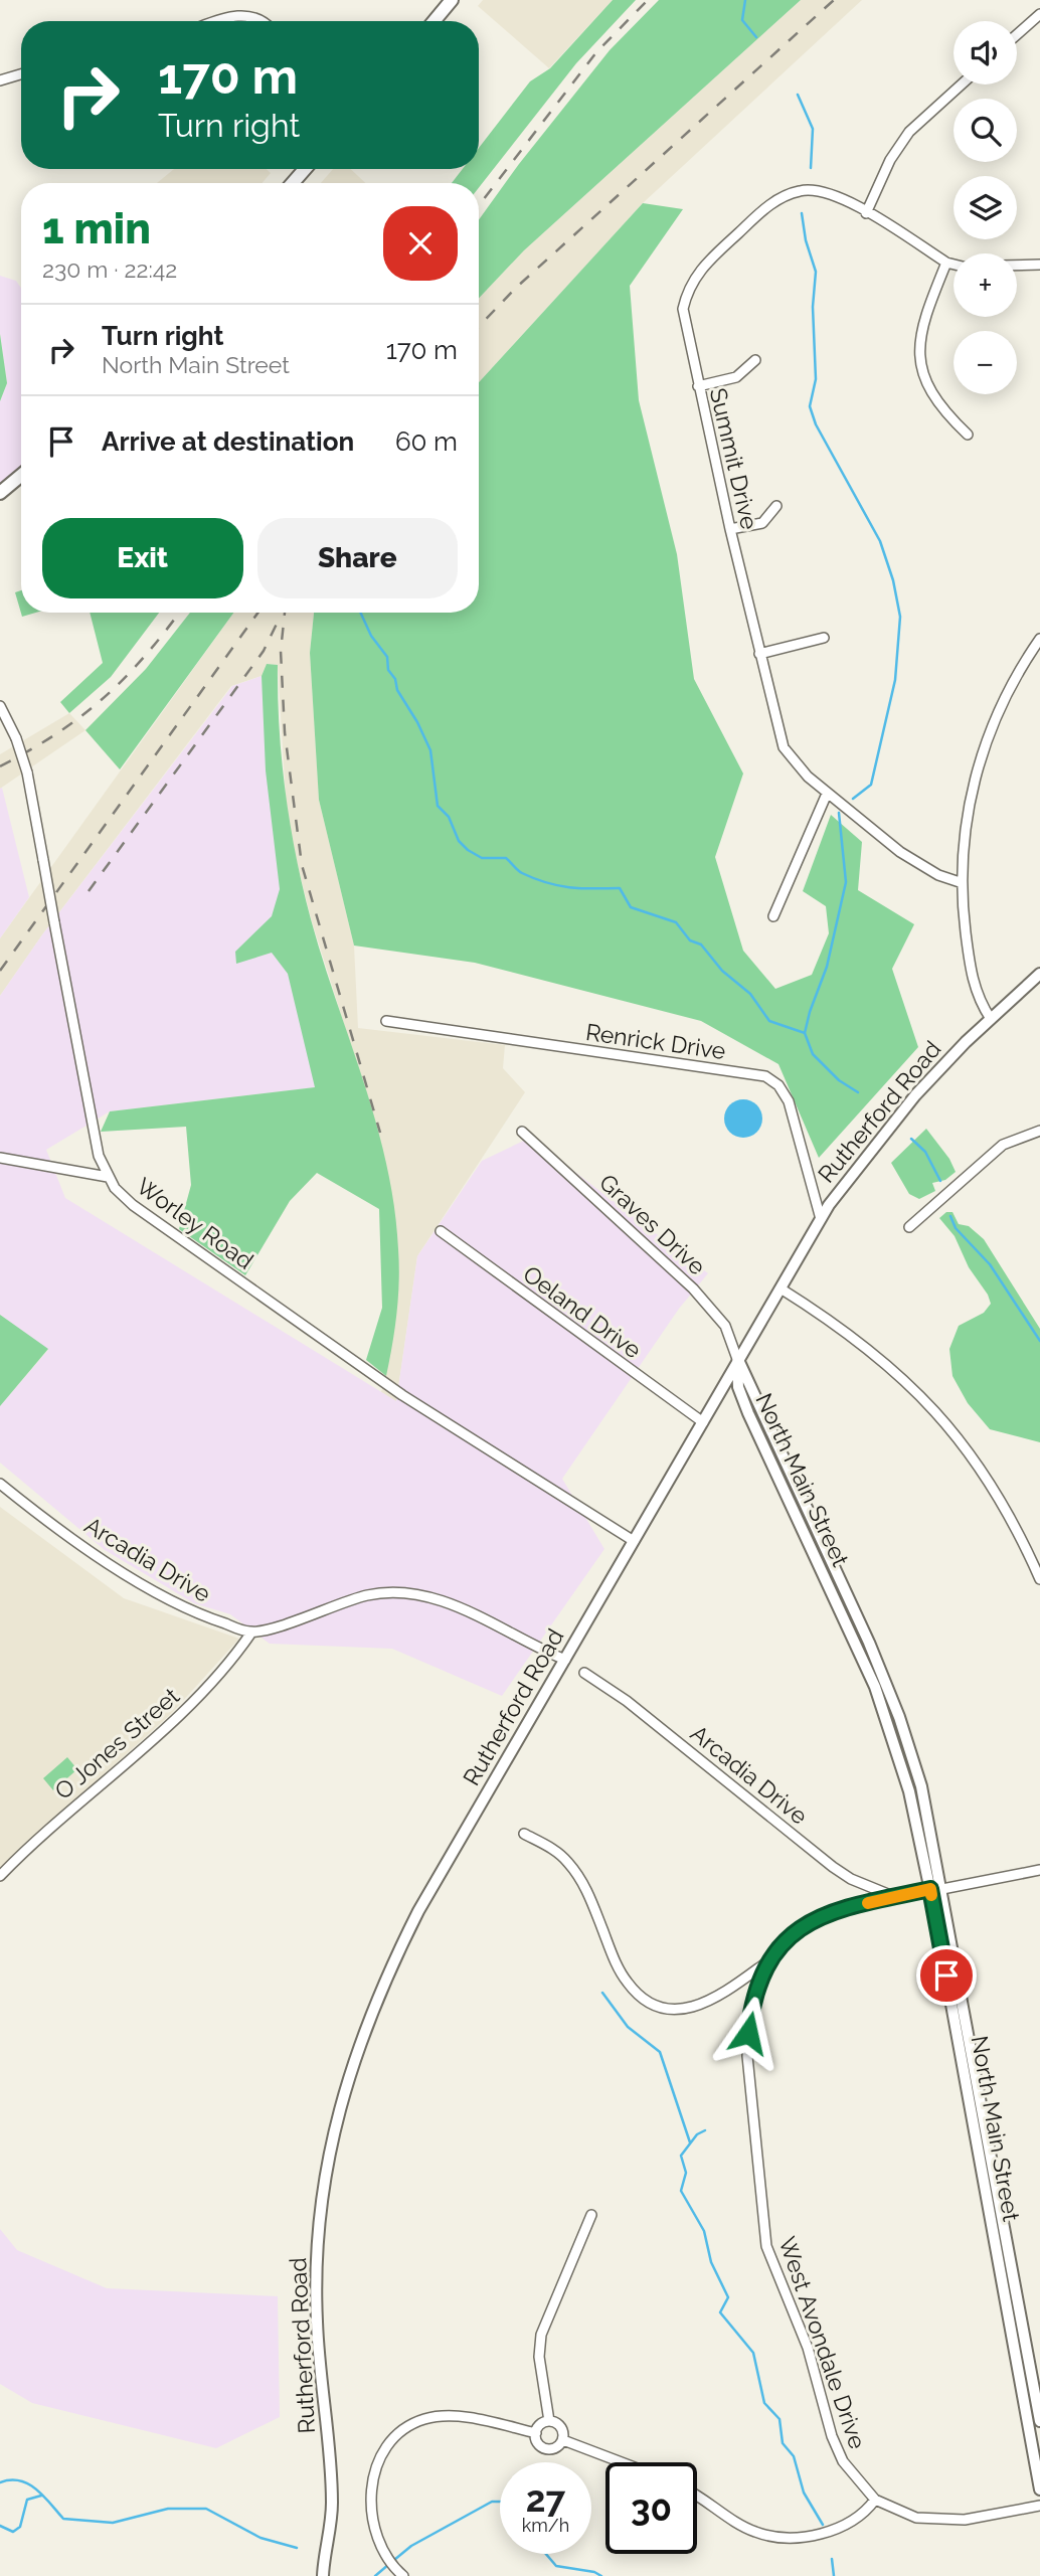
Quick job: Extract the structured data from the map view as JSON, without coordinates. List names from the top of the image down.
{
  "streets": {
    "street": [
      "Summit Drive",
      "Renrick Drive",
      "Rutherford Road",
      "Worley Road",
      "Graves Drive",
      "Oeland Drive",
      "North Main Street",
      "Arcadia Drive",
      "O Jones Street",
      "West Avondale Drive"
    ]
  },
  "crossings": [
    ["Renrick Drive", "Rutherford Road"],
    ["Rutherford Road", "Worley Road"],
    ["Rutherford Road", "Graves Drive"],
    ["Rutherford Road", "Oeland Drive"],
    ["Rutherford Road", "North Main Street"],
    ["Graves Drive", "North Main Street"],
    ["North Main Street", "West Avondale Drive"],
    ["Arcadia Drive", "O Jones Street"],
    ["Arcadia Drive", "West Avondale Drive"]
  ],
  "page": {
    "map_buttons": ["+", "−"],
    "turn": ["170 m", "Turn right"],
    "heading": ["1 min", "230 m · 22:42"],
    "list": [
      {
        "name": "Turn right",
        "note": "North Main Street",
        "value": "170 m"
      },
      {
        "name": "Arrive at destination",
        "value": "60 m"
      }
    ],
    "buttons": ["Exit", "Share"],
    "speed": "27 km/h",
    "limit": "30"
  }
}
